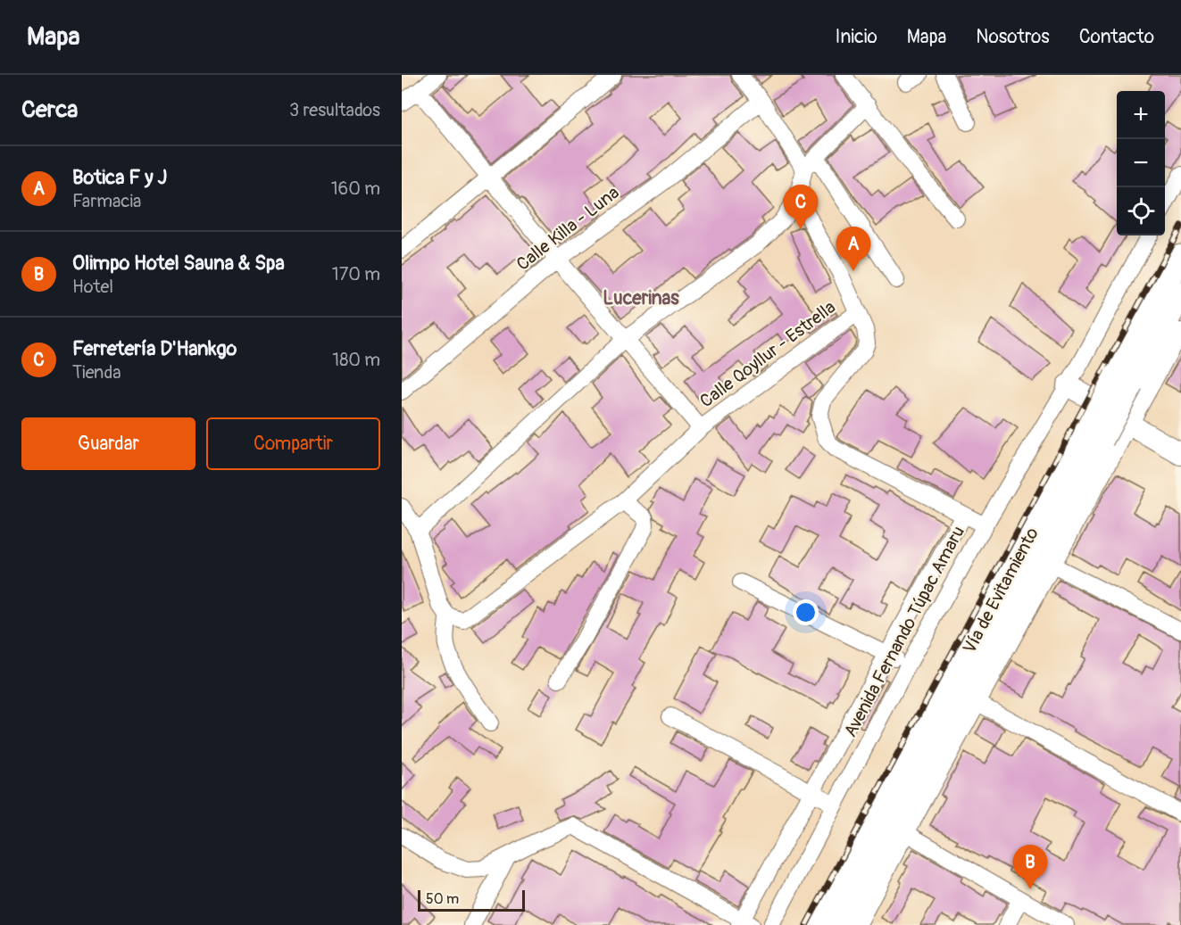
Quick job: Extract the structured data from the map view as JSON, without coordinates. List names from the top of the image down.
{
  "streets": {
    "highway": ["Vía de Evitamiento"],
    "street": ["Calle Killa - Luna", "Calle Qoyllur - Estrella", "Avenida Fernando Túpac Amaru"]
  },
  "districts": ["Lucerinas"],
  "scale_bar": "50 m",
  "page": {
    "header": "Mapa",
    "nav": [
      "Inicio",
      "Mapa",
      "Nosotros",
      "Contacto"
    ],
    "heading": ["Cerca", "3 resultados"],
    "map_buttons": ["+", "−"],
    "list": [
      {
        "mark": "A",
        "name": "Botica F y J",
        "note": "Farmacia",
        "value": "160 m"
      },
      {
        "mark": "B",
        "name": "Olimpo Hotel Sauna & Spa",
        "note": "Hotel",
        "value": "170 m"
      },
      {
        "mark": "C",
        "name": "Ferretería D'Hankgo",
        "note": "Tienda",
        "value": "180 m"
      }
    ],
    "pins": ["C", "A", "B"],
    "buttons": ["Guardar", "Compartir"],
    "scale": "50 m"
  }
}
